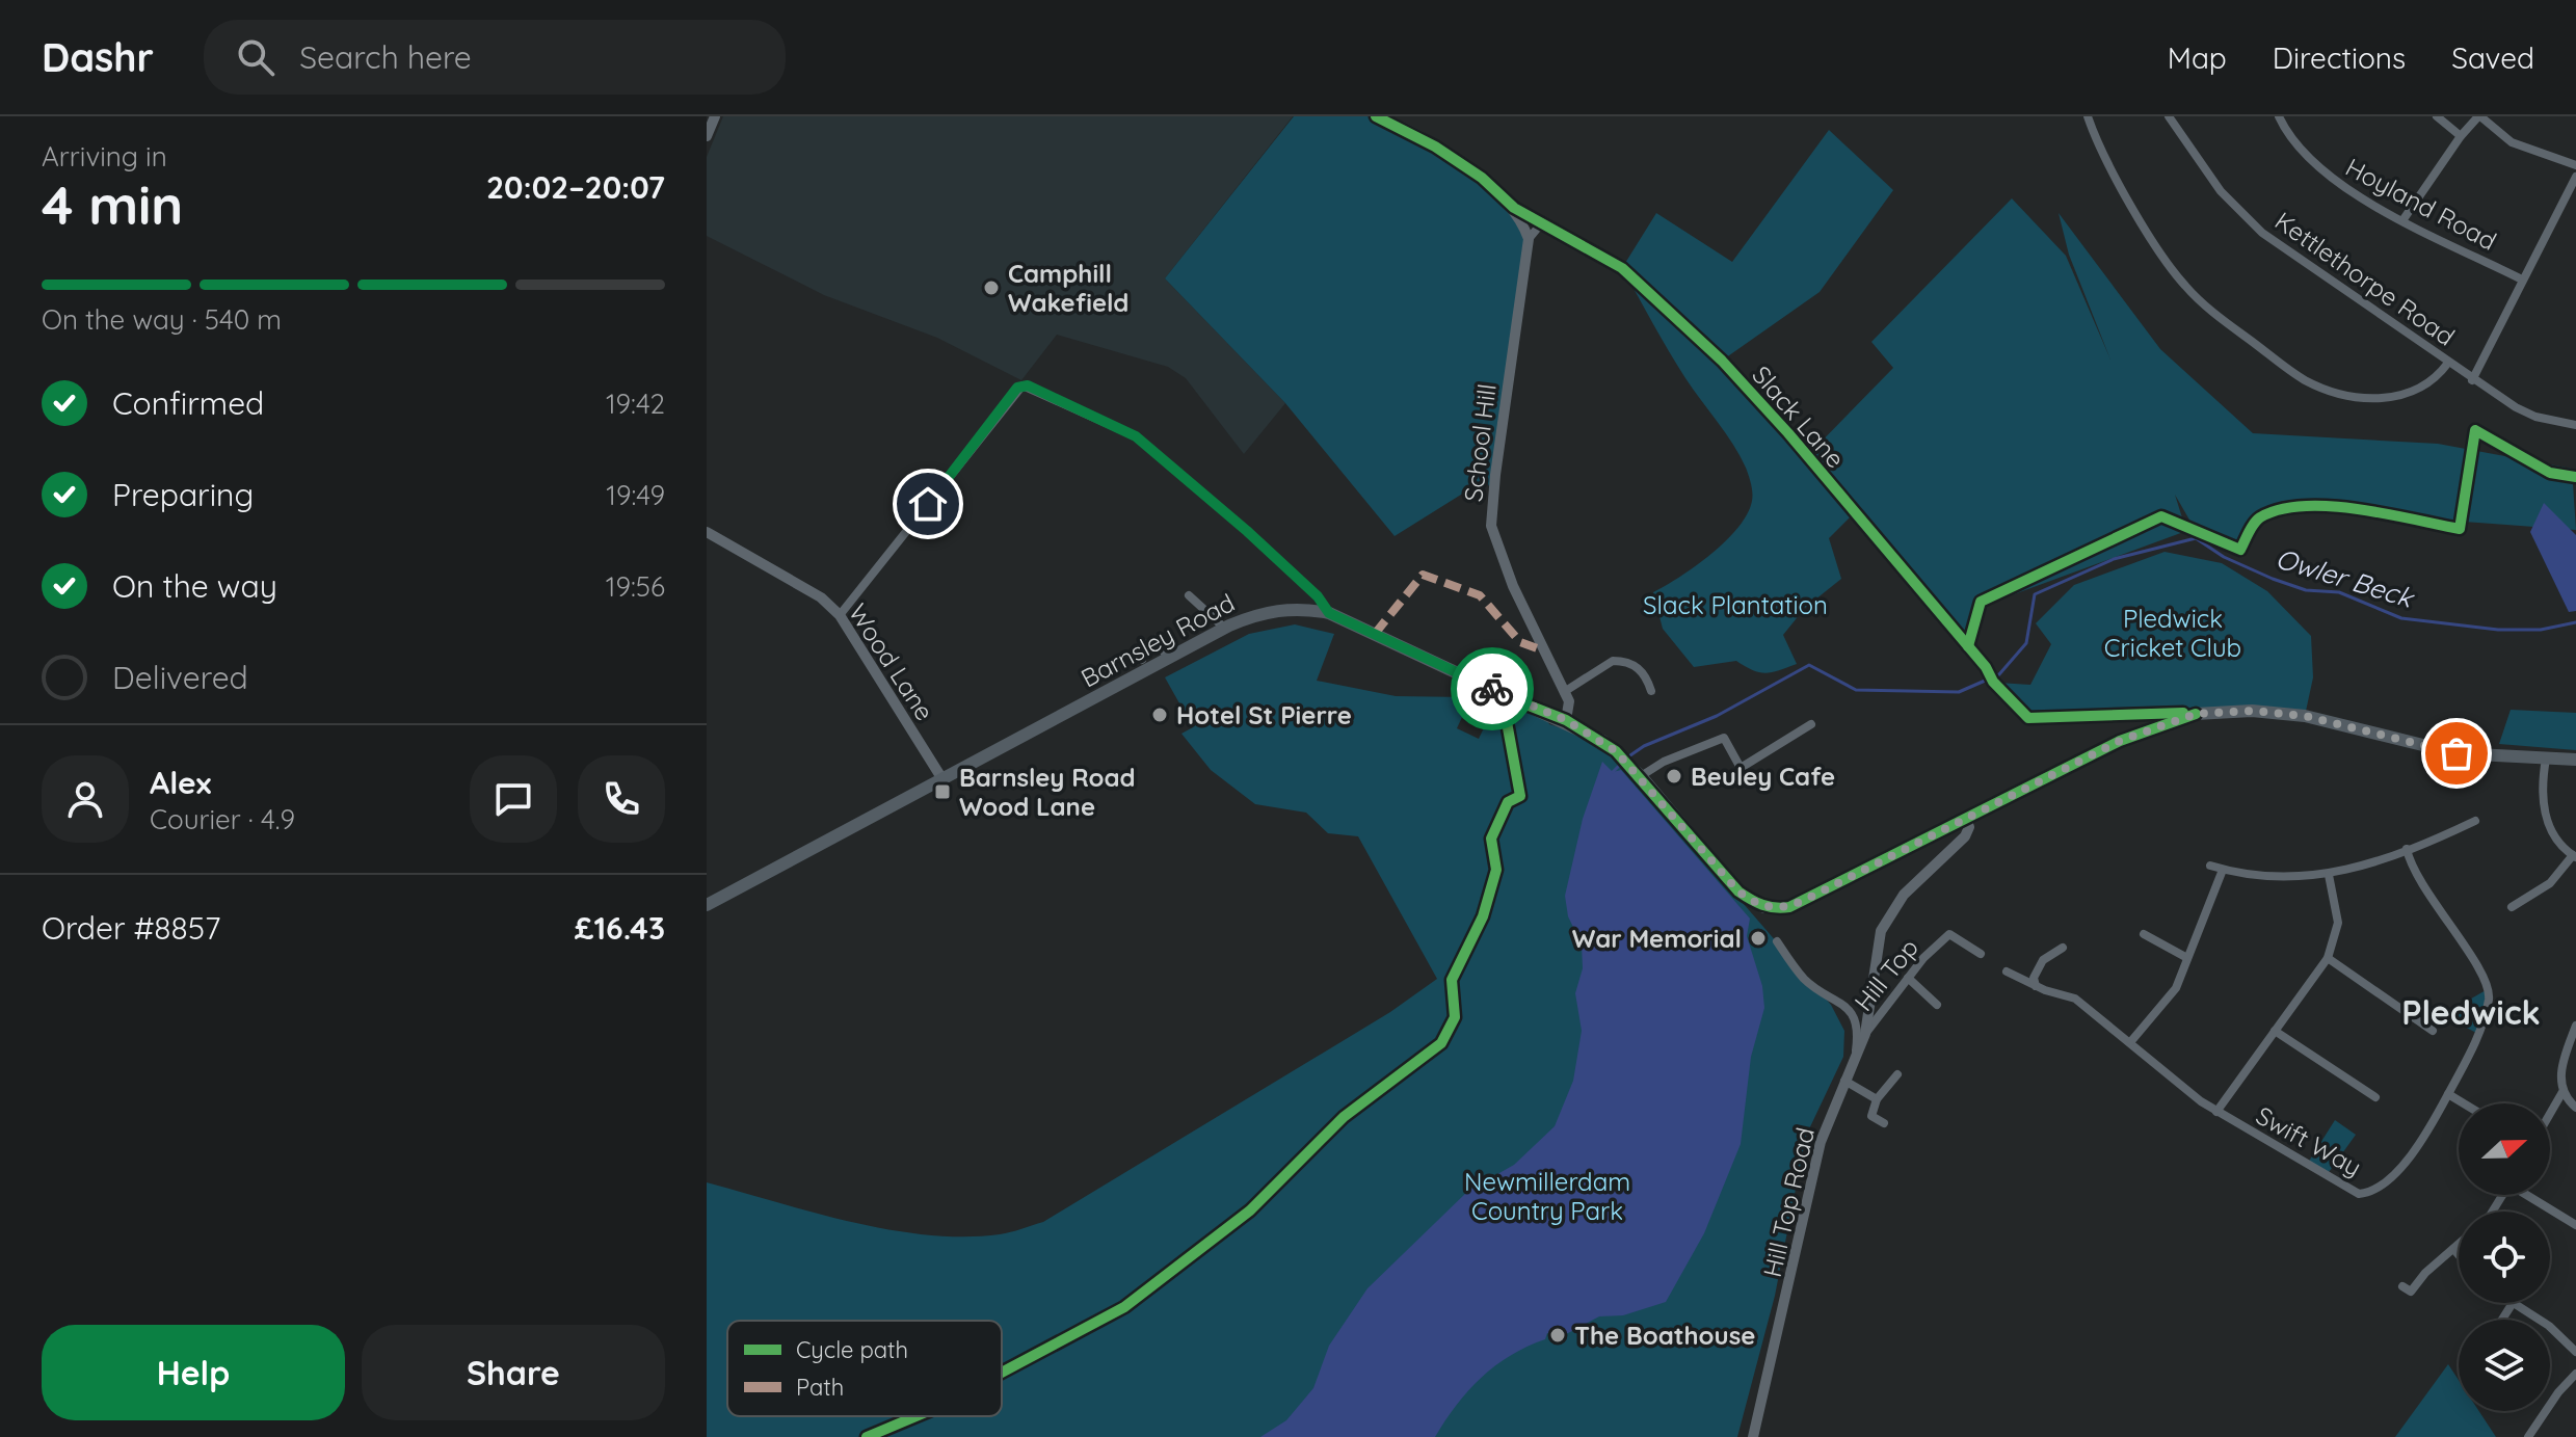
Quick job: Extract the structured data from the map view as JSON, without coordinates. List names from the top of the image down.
{
  "streets": {
    "main road": ["Barnsley Road"],
    "street": [
      "Hoyland Road",
      "Kettlethorpe Road",
      "Slack Lane",
      "School Hill",
      "Wood Lane",
      "Hill Top",
      "Swift Way",
      "Hill Top Road"
    ]
  },
  "crossings": [
    ["School Hill", "Barnsley Road"],
    ["Barnsley Road", "Wood Lane"],
    ["Barnsley Road", "Hill Top Road"],
    ["Hill Top", "Hill Top Road"]
  ],
  "districts": ["Pledwick"],
  "water": ["Owler Beck"],
  "parks": ["Slack Plantation", "Pledwick Cricket Club", "Newmillerdam Country Park"],
  "places": {
    "other": [
      "Camphill Wakefield",
      "Hotel St Pierre",
      "Beuley Cafe",
      "War Memorial",
      "The Boathouse"
    ],
    "transit": ["Barnsley Road Wood Lane"]
  },
  "legend": ["Cycle path", "Path"],
  "north": "right",
  "page": {
    "header": "Dashr",
    "search": "Search here",
    "nav": ["Map", "Directions", "Saved"],
    "heading": ["4 min", "Arriving in", "20:02–20:07"],
    "panel": [
      "Alex",
      "Courier · 4.9",
      "Order #8857",
      "£16.43"
    ],
    "bar": "On the way · 540 m",
    "list": [
      ["Confirmed", "19:42"],
      ["Preparing", "19:49"],
      ["On the way", "19:56"],
      "Delivered"
    ],
    "buttons": ["Help", "Share"]
  }
}
